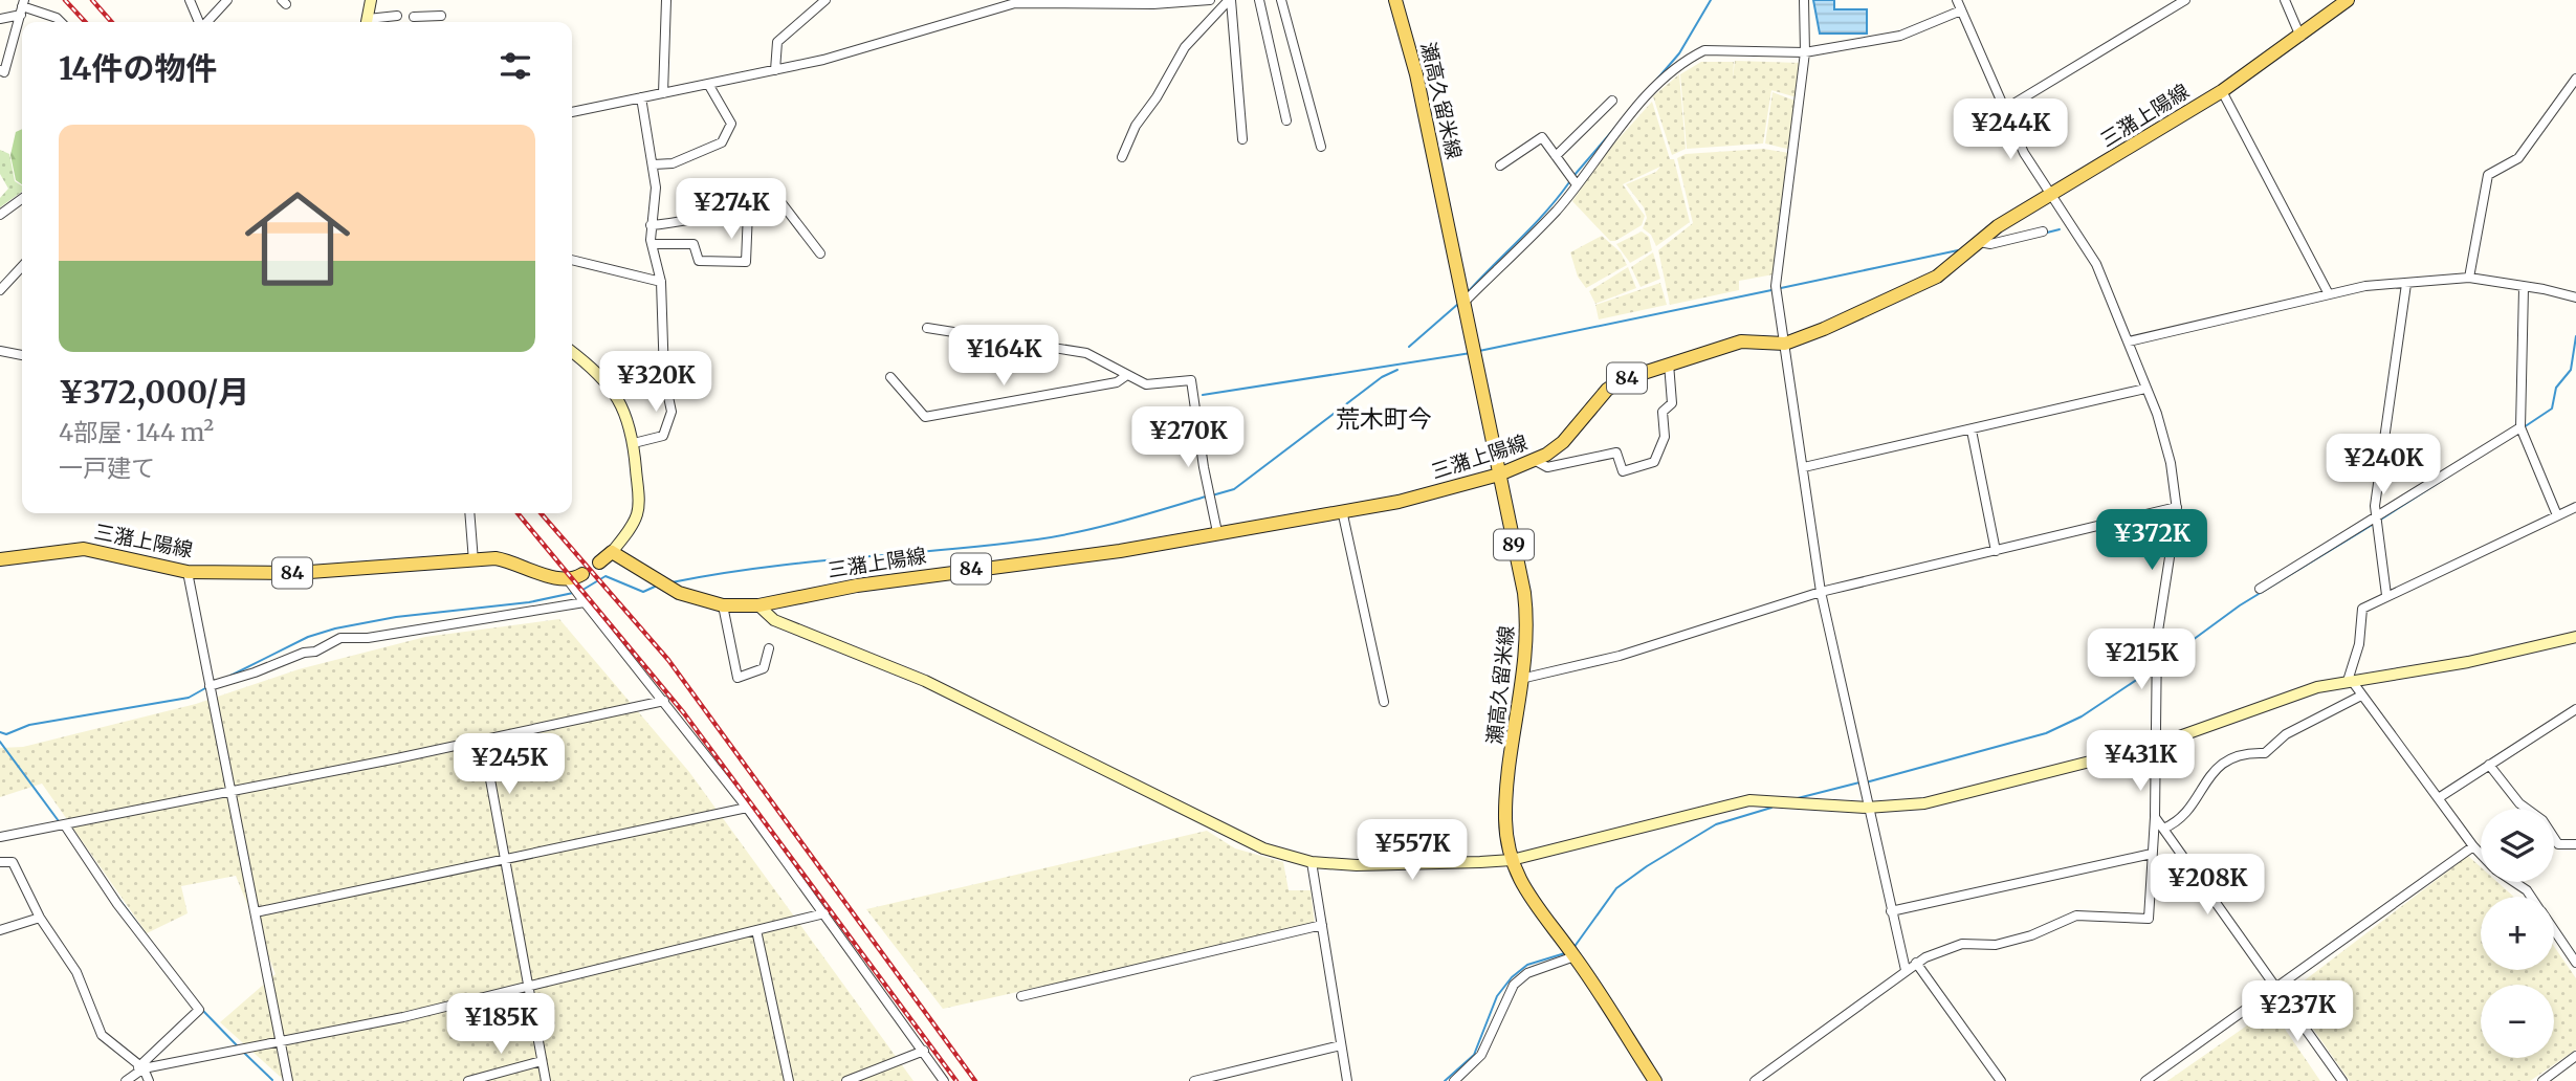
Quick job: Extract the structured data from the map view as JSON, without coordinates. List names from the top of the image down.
{
  "streets": {
    "main road": [
      "瀬高久留米線",
      "三潴上陽線",
      "84",
      "89"
    ]
  },
  "crossings": [
    ["瀬高久留米線", "三潴上陽線"]
  ],
  "districts": ["荒木町今"],
  "page": {
    "heading": "14件の物件",
    "price": [
      "¥244K",
      "¥274K",
      "¥164K",
      "¥320K",
      "¥270K",
      "¥240K",
      "¥372K",
      "¥215K",
      "¥431K",
      "¥245K",
      "¥557K",
      "¥208K",
      "¥237K",
      "¥185K"
    ],
    "list": [
      {
        "name": "¥372,000/月",
        "note": "4部屋 · 144 m² · 一戸建て"
      }
    ],
    "map_buttons": ["+", "−"]
  }
}
